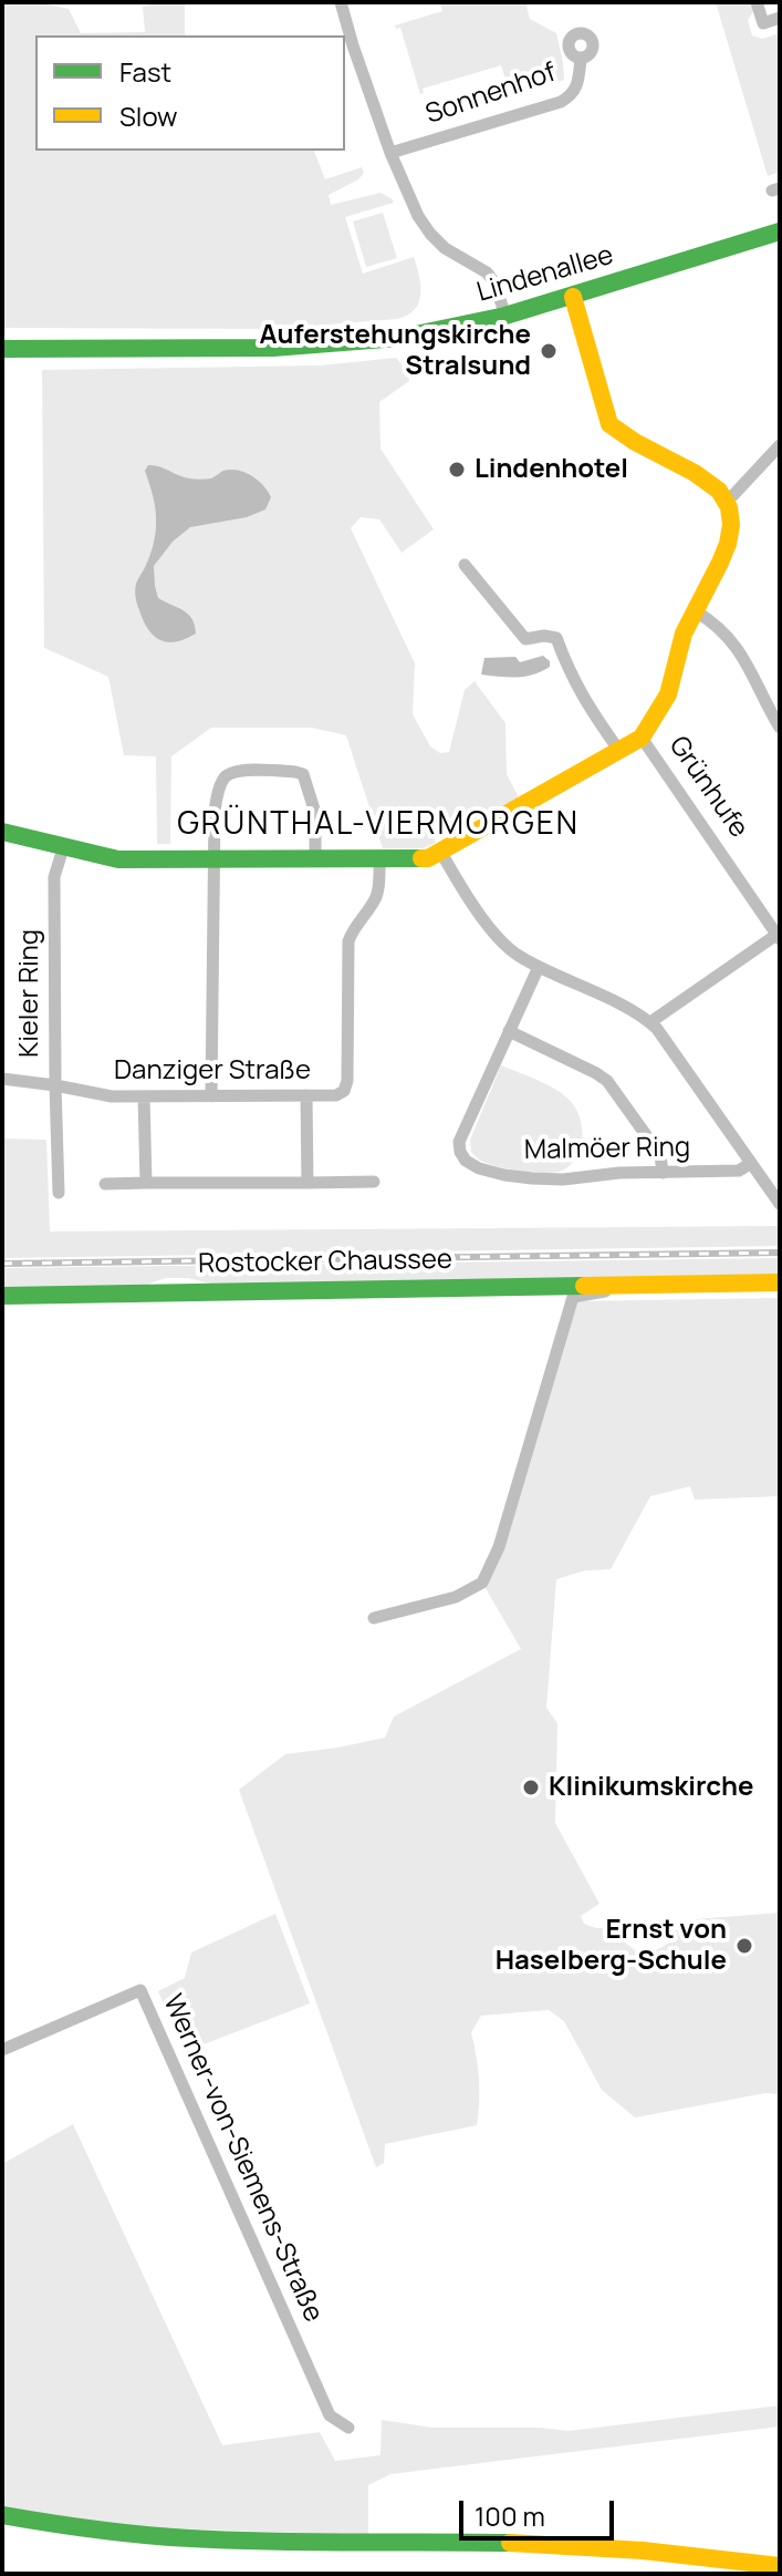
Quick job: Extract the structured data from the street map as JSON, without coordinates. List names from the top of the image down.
{
  "streets": {
    "main road": ["Lindenallee", "Grünhufe", "Rostocker Chaussee"],
    "street": [
      "Sonnenhof",
      "Kieler Ring",
      "Danziger Straße",
      "Malmöer Ring",
      "Werner-von-Siemens-Straße"
    ]
  },
  "crossings": [
    ["Kieler Ring", "Danziger Straße"]
  ],
  "districts": ["GRÜNTHAL-VIERMORGEN"],
  "places": [
    "Auferstehungskirche Stralsund",
    "Lindenhotel",
    "Klinikumskirche",
    "Ernst von Haselberg-Schule"
  ],
  "legend": ["Fast", "Slow"],
  "scale_bar": "100 m"
}
